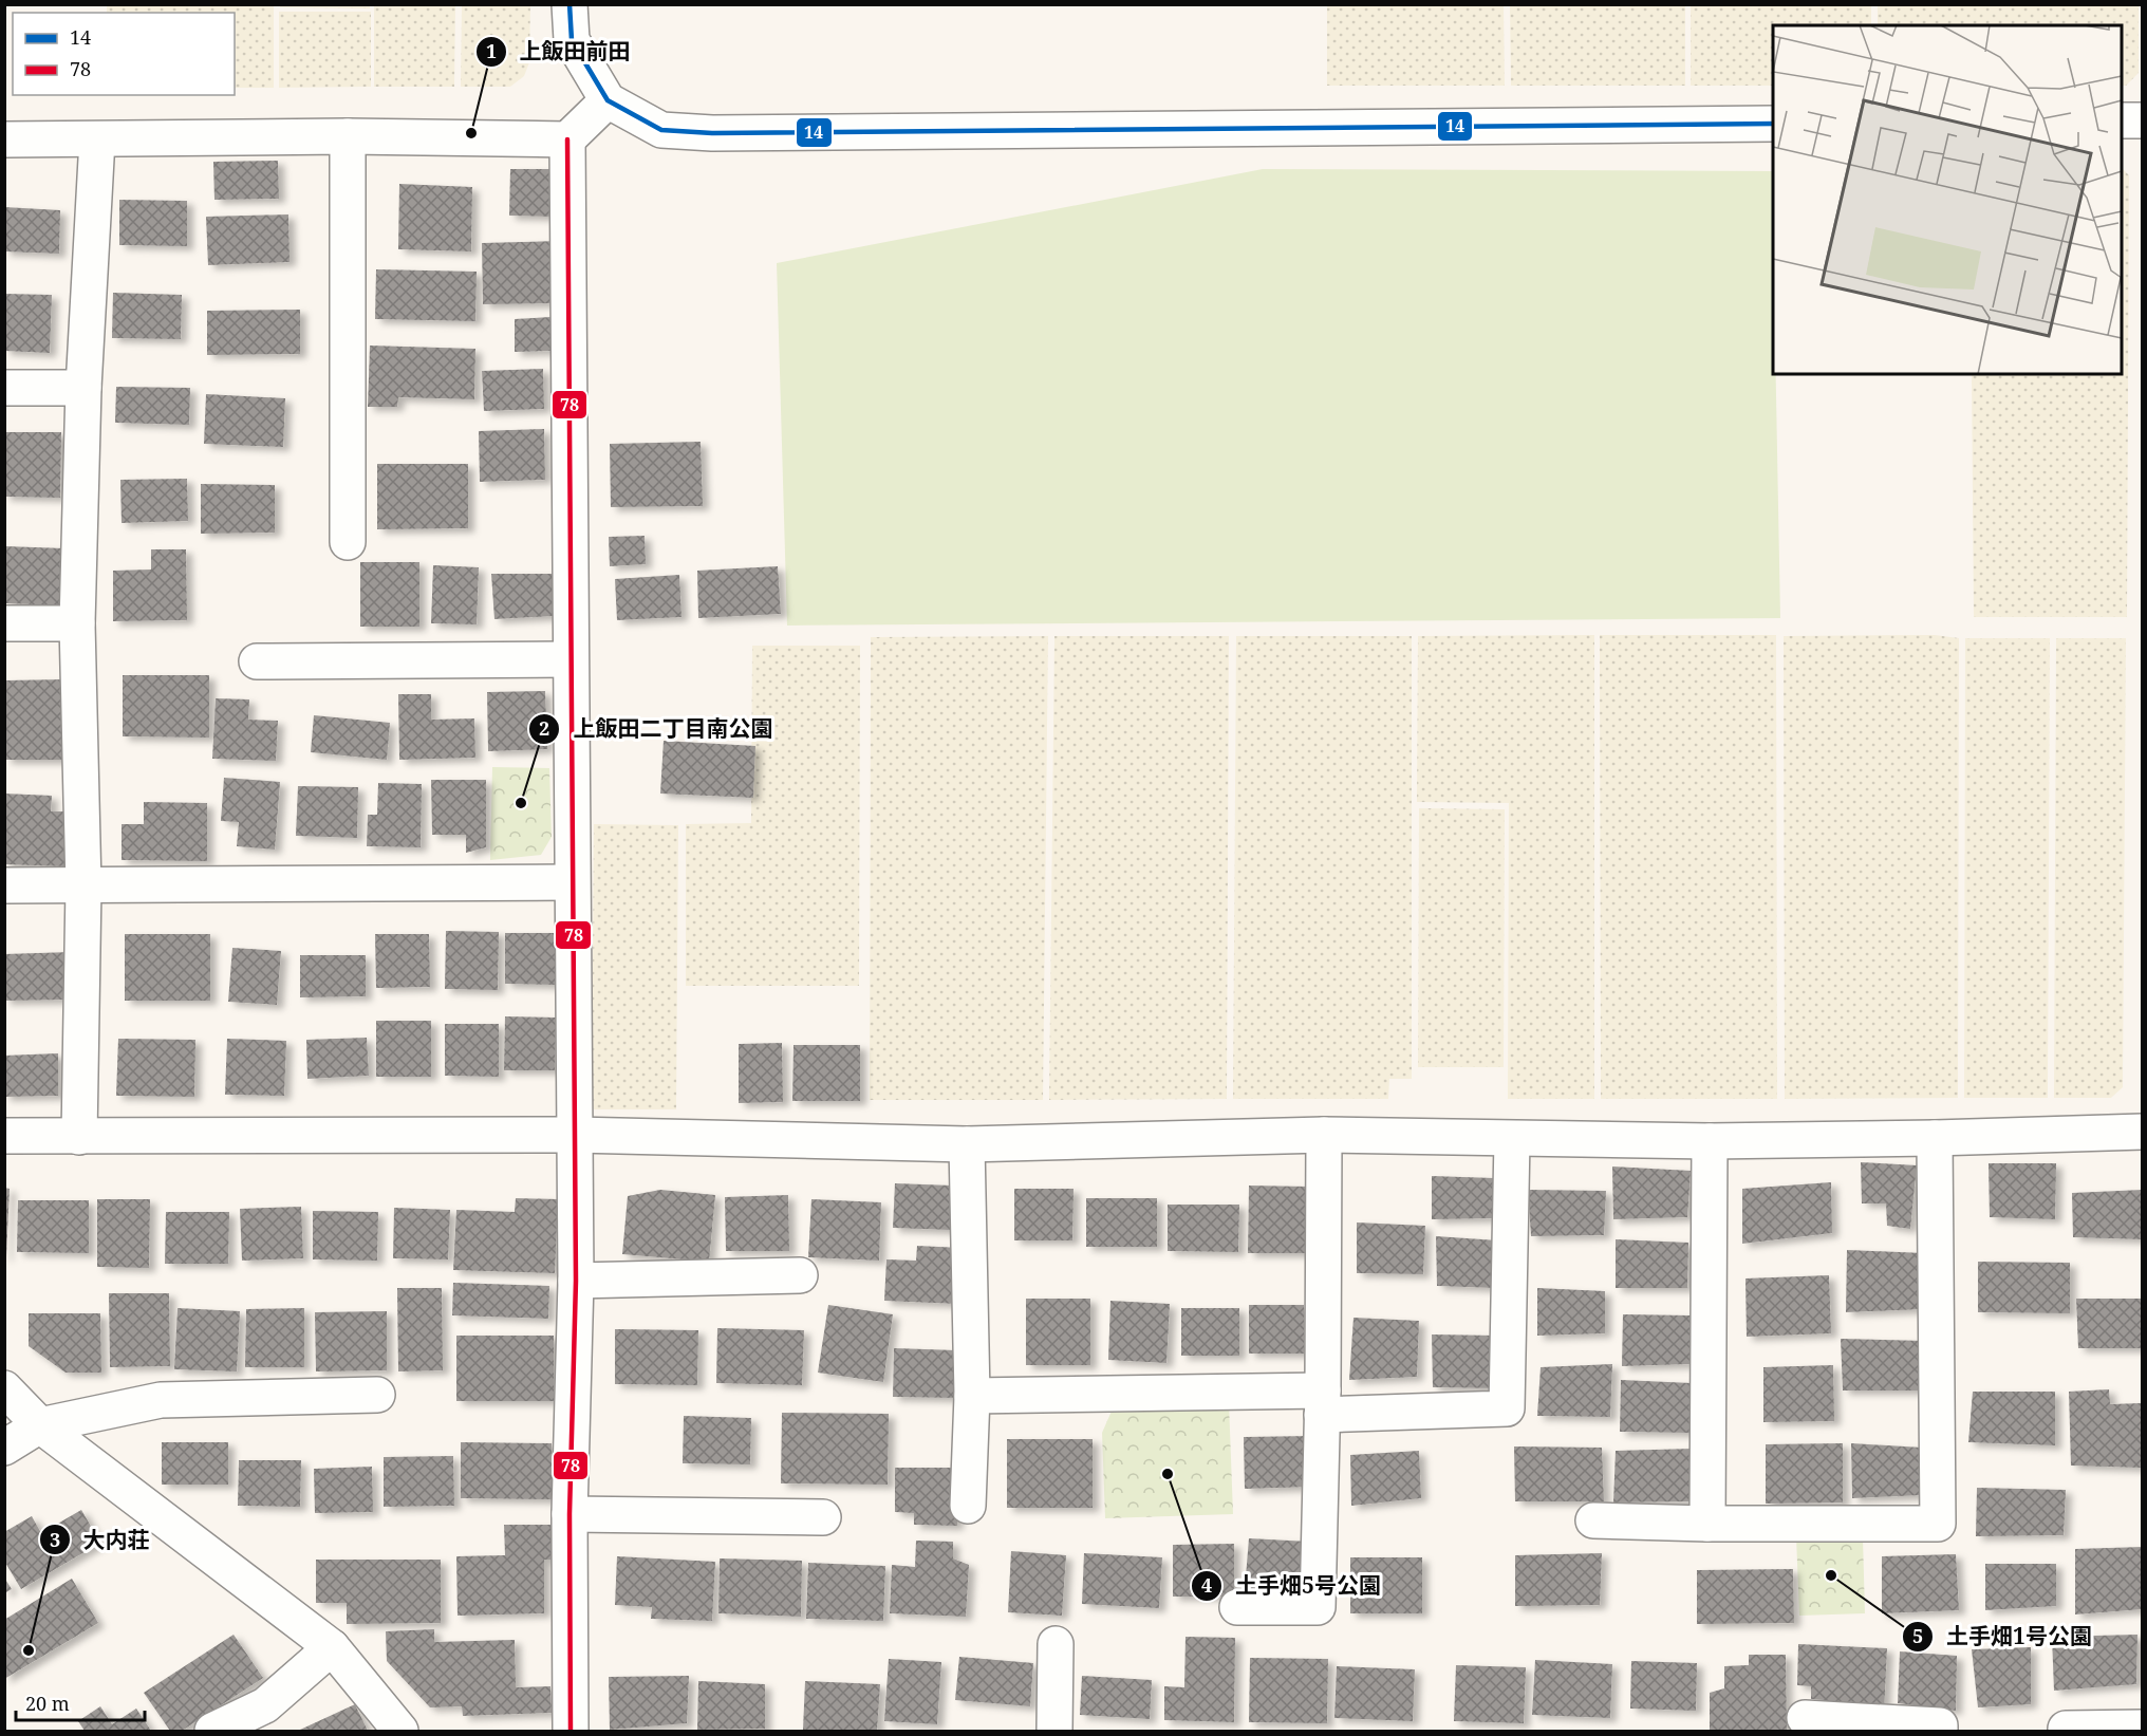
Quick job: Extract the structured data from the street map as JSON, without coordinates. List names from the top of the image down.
{
  "places": [
    "上飯田前田",
    "上飯田二丁目南公園",
    "土手畑5号公園",
    "土手畑1号公園",
    "大内荘"
  ],
  "lines": ["transit line 14", "transit line 78"],
  "legend": ["14", "78"],
  "scale_bar": "20 m"
}
